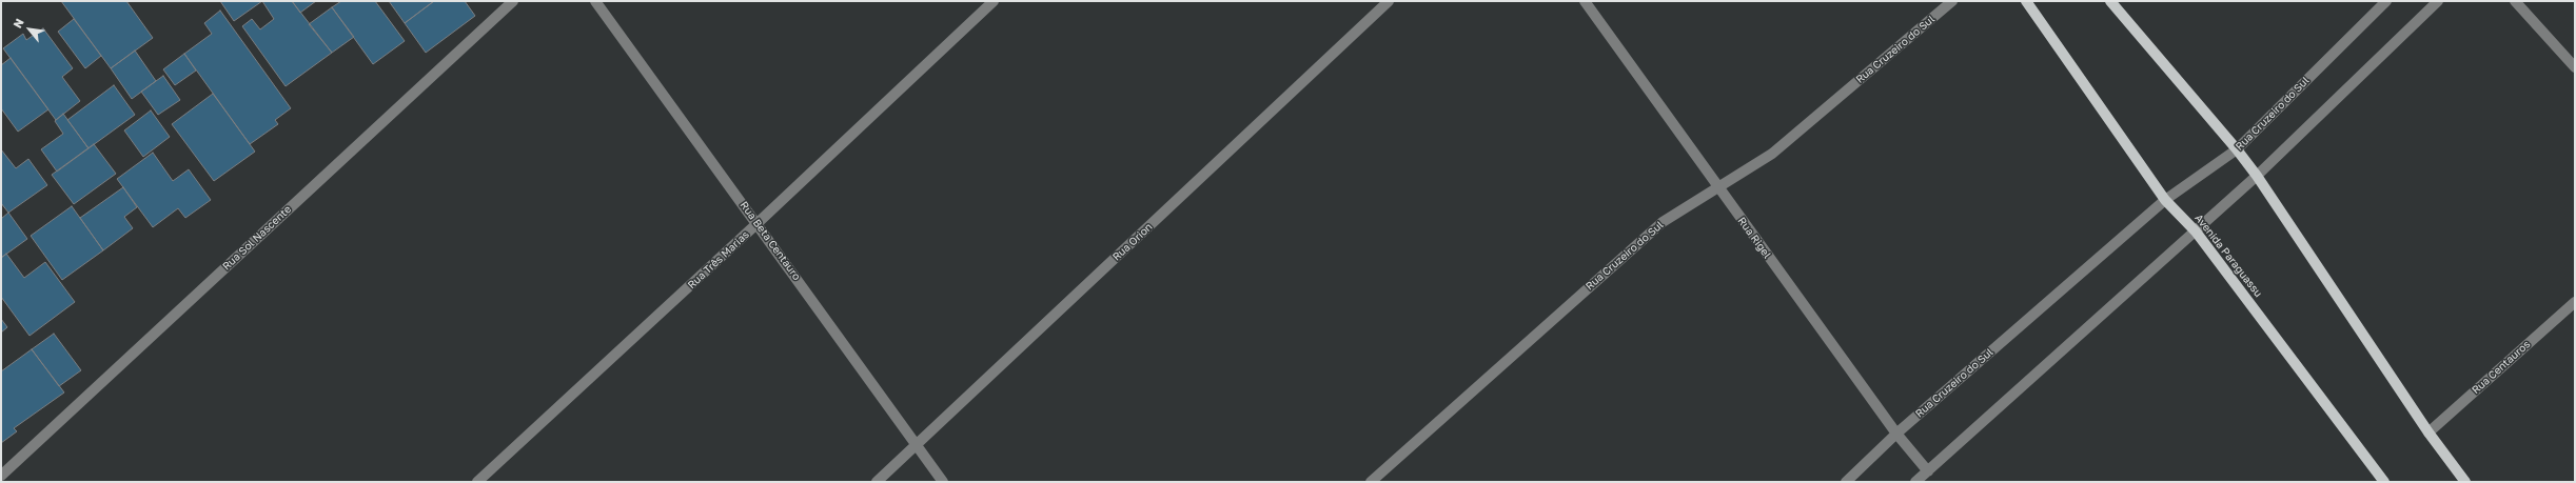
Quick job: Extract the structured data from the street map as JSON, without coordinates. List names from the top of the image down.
{
  "streets": {
    "main road": ["Avenida Paraguassu"],
    "street": [
      "Rua Cruzeiro do Sul",
      "Rua Sol Nascente",
      "Rua Rigel",
      "Rua Beta Centauro",
      "Rua Orion",
      "Rua Três Marias",
      "Rua Centauros"
    ]
  },
  "crossings": [
    ["Rua Cruzeiro do Sul", "Rua Rigel"],
    ["Rua Cruzeiro do Sul", "Avenida Paraguassu"],
    ["Rua Beta Centauro", "Rua Orion"],
    ["Rua Beta Centauro", "Rua Três Marias"]
  ],
  "north": "top left"
}
